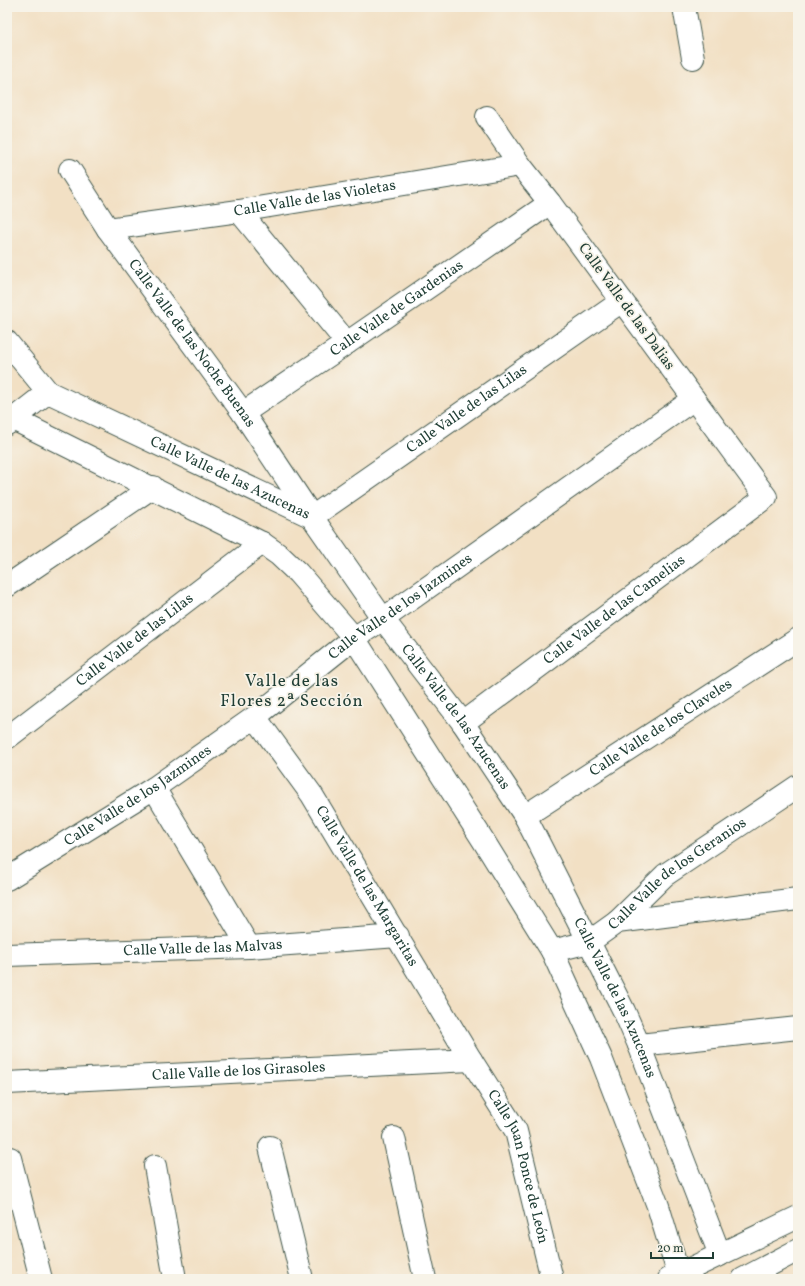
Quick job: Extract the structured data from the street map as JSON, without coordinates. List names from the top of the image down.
{
  "streets": {
    "street": [
      "Calle Valle de las Violetas",
      "Calle Valle de las Dalias",
      "Calle Valle de Gardenias",
      "Calle Valle de las Noche Buenas",
      "Calle Valle de las Lilas",
      "Calle Valle de las Azucenas",
      "Calle Valle de los Jazmines",
      "Calle Valle de las Camelias",
      "Calle Valle de los Claveles",
      "Calle Valle de los Geranios",
      "Calle Valle de las Margaritas",
      "Calle Valle de las Malvas",
      "Calle Valle de los Girasoles",
      "Calle Juan Ponce de León"
    ]
  },
  "crossings": [
    ["Calle Valle de las Violetas", "Calle Valle de las Dalias"],
    ["Calle Valle de las Violetas", "Calle Valle de las Noche Buenas"],
    ["Calle Valle de las Dalias", "Calle Valle de Gardenias"],
    ["Calle Valle de las Dalias", "Calle Valle de las Lilas"],
    ["Calle Valle de las Dalias", "Calle Valle de los Jazmines"],
    ["Calle Valle de las Dalias", "Calle Valle de las Camelias"],
    ["Calle Valle de Gardenias", "Calle Valle de las Noche Buenas"],
    ["Calle Valle de las Noche Buenas", "Calle Valle de las Lilas"],
    ["Calle Valle de las Noche Buenas", "Calle Valle de las Azucenas"],
    ["Calle Valle de las Lilas", "Calle Valle de las Azucenas"],
    ["Calle Valle de las Azucenas", "Calle Valle de los Jazmines"],
    ["Calle Valle de las Azucenas", "Calle Valle de las Camelias"],
    ["Calle Valle de las Azucenas", "Calle Valle de los Claveles"],
    ["Calle Valle de las Azucenas", "Calle Valle de los Geranios"],
    ["Calle Valle de los Jazmines", "Calle Valle de las Margaritas"],
    ["Calle Valle de las Margaritas", "Calle Valle de las Malvas"],
    ["Calle Valle de las Margaritas", "Calle Valle de los Girasoles"],
    ["Calle Valle de las Margaritas", "Calle Juan Ponce de León"],
    ["Calle Valle de los Girasoles", "Calle Juan Ponce de León"]
  ],
  "districts": ["Valle de las Flores 2ª Sección"],
  "scale_bar": "20 m"
}
